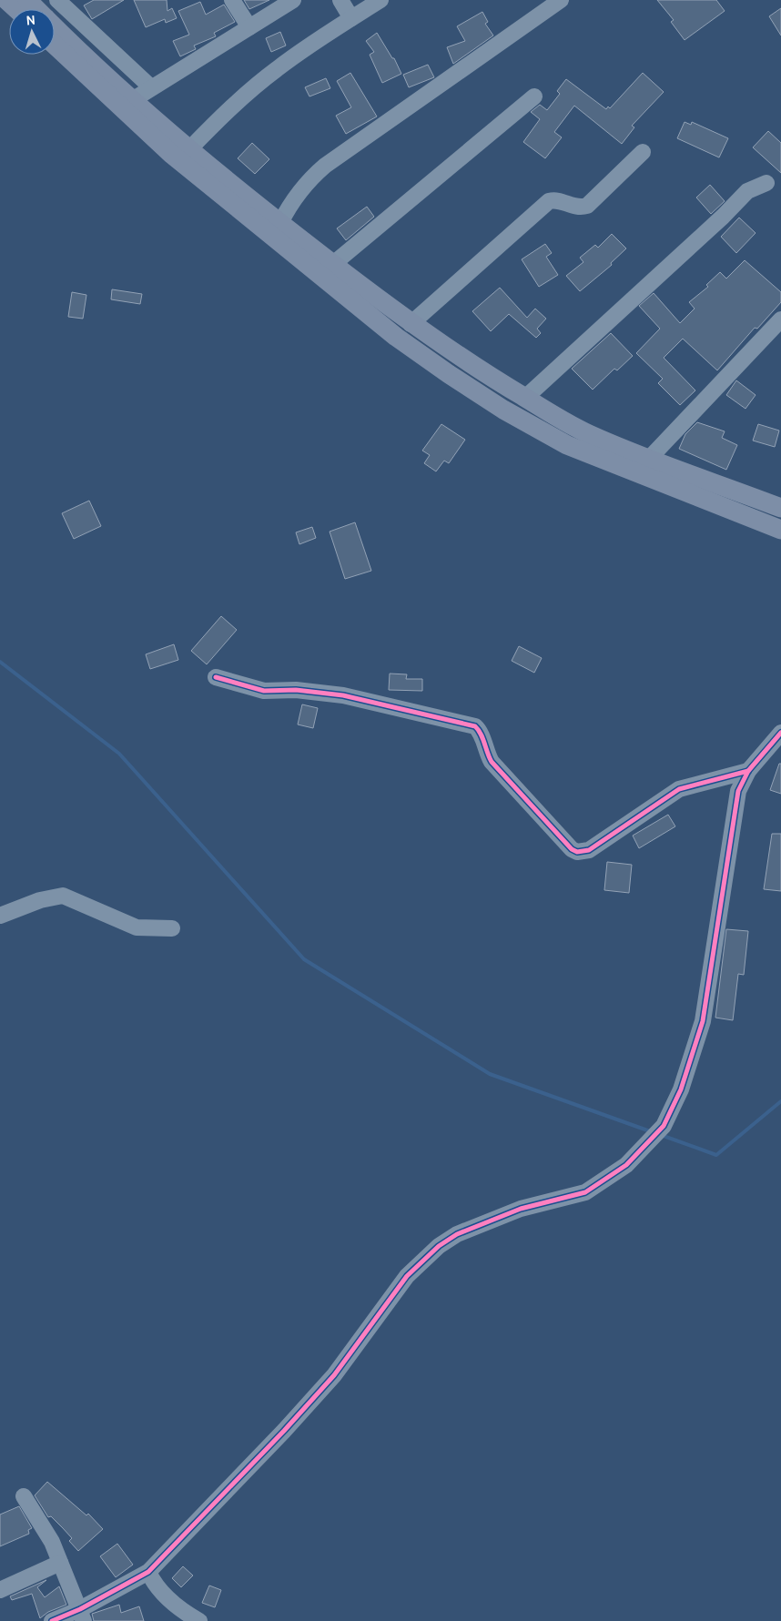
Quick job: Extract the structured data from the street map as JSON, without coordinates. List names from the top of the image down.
{
  "north": "top"
}
